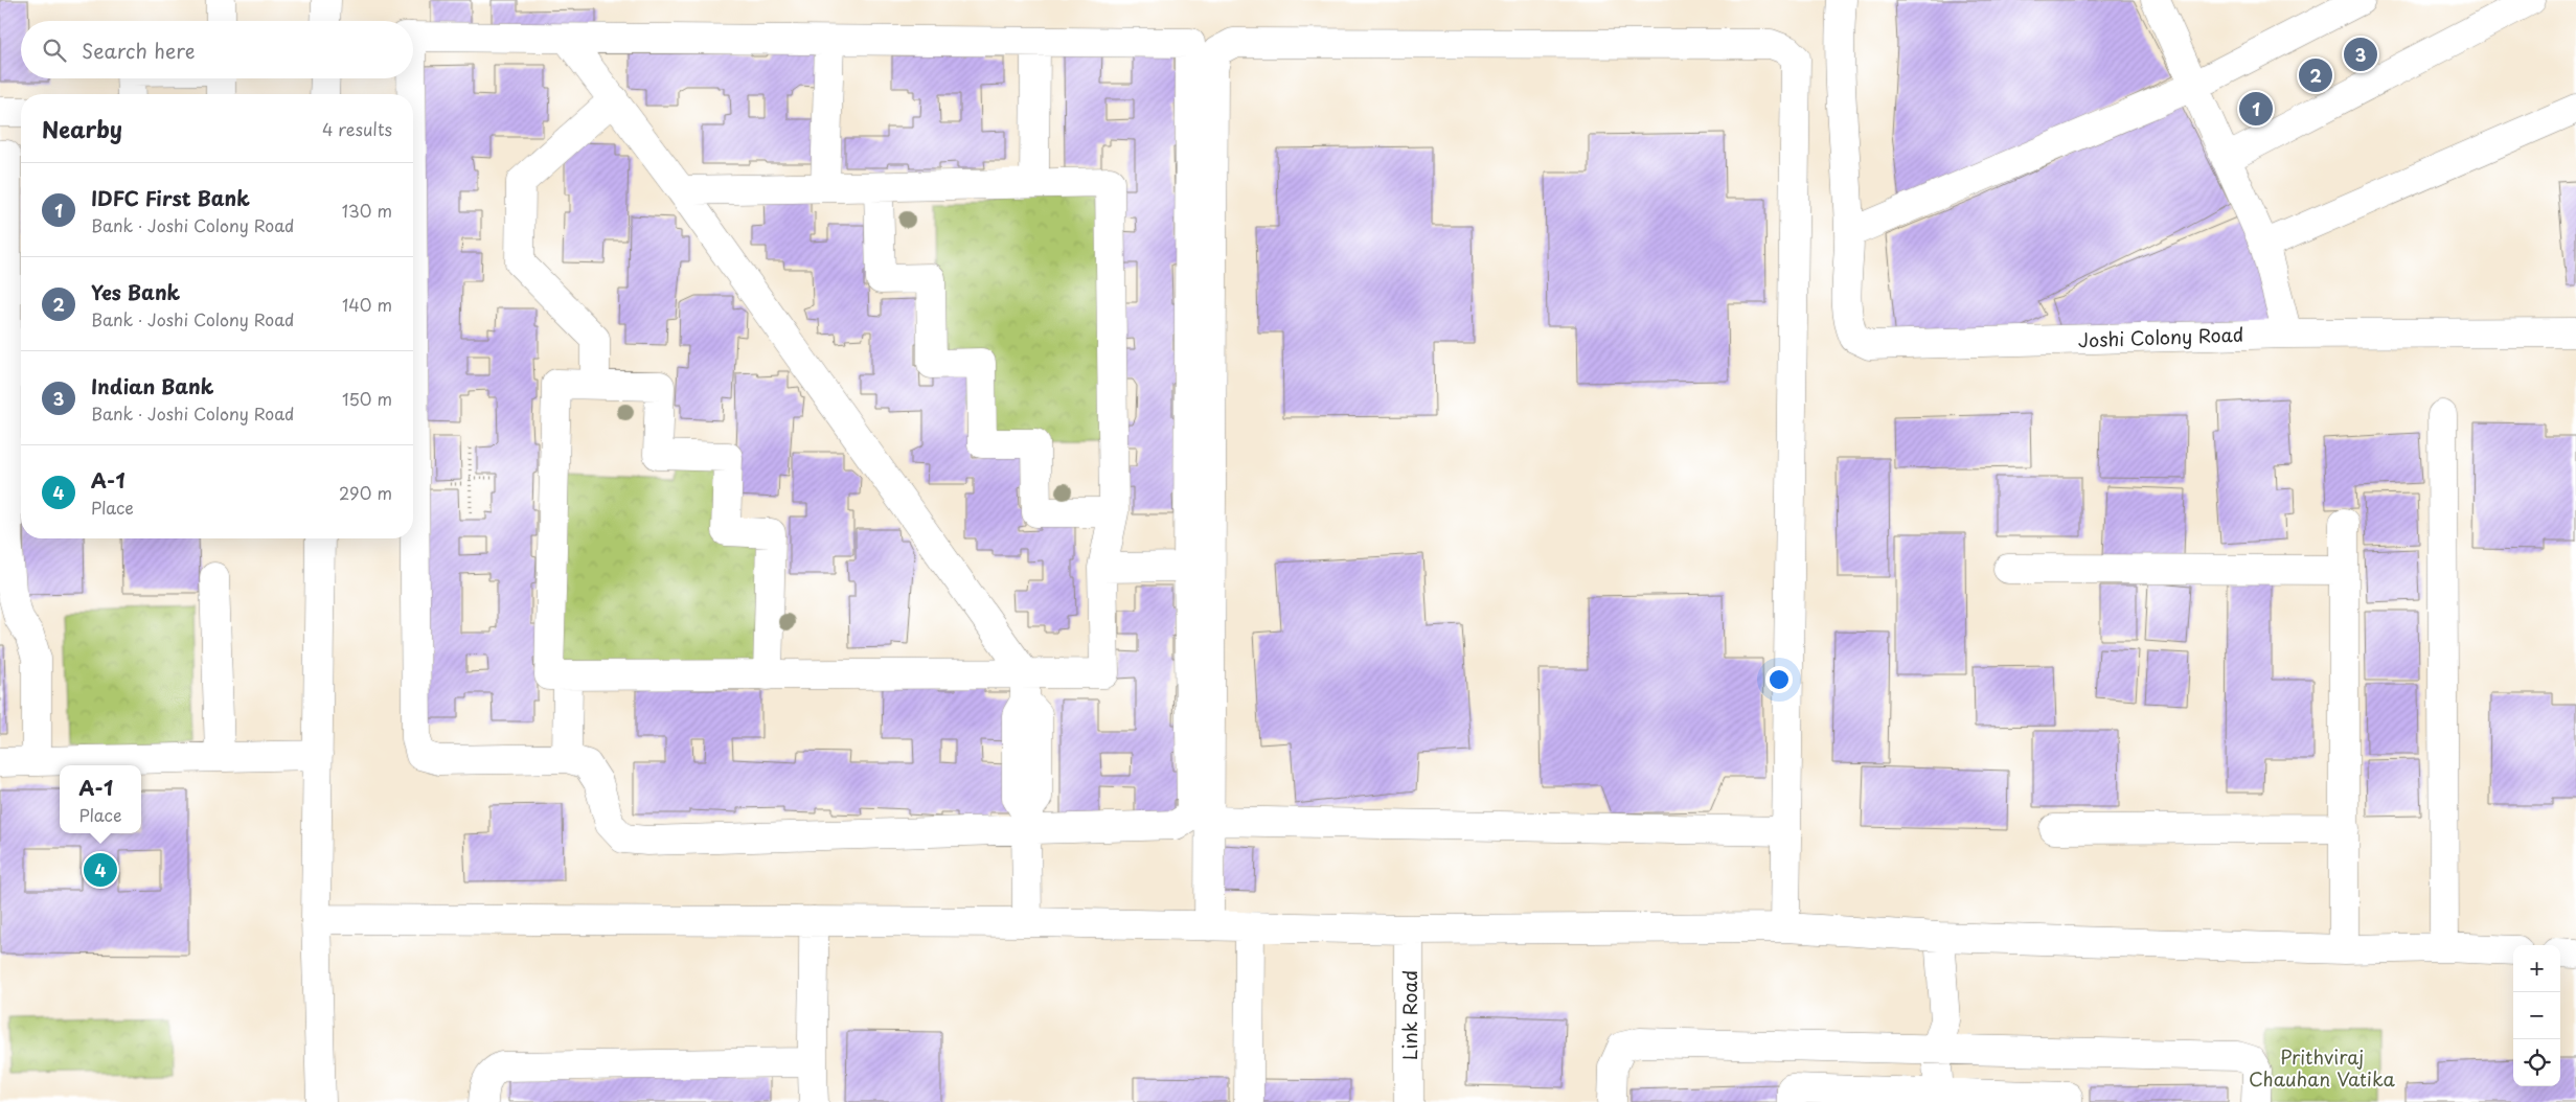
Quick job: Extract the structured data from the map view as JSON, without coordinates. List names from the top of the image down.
{
  "streets": {
    "street": ["Joshi Colony Road", "Link Road"]
  },
  "parks": ["Prithviraj Chauhan Vatika"],
  "page": {
    "search": "Search here",
    "pins": [
      "3",
      "2",
      "1",
      "4"
    ],
    "heading": ["Nearby", "4 results"],
    "list": [
      {
        "mark": "1",
        "name": "IDFC First Bank",
        "note": "Bank · Joshi Colony Road",
        "value": "130 m"
      },
      {
        "mark": "2",
        "name": "Yes Bank",
        "note": "Bank · Joshi Colony Road",
        "value": "140 m"
      },
      {
        "mark": "3",
        "name": "Indian Bank",
        "note": "Bank · Joshi Colony Road",
        "value": "150 m"
      },
      {
        "mark": "4",
        "name": "A-1",
        "note": "Place",
        "value": "290 m"
      }
    ],
    "popup": ["A-1", "Place"],
    "map_buttons": ["+", "−"]
  }
}
